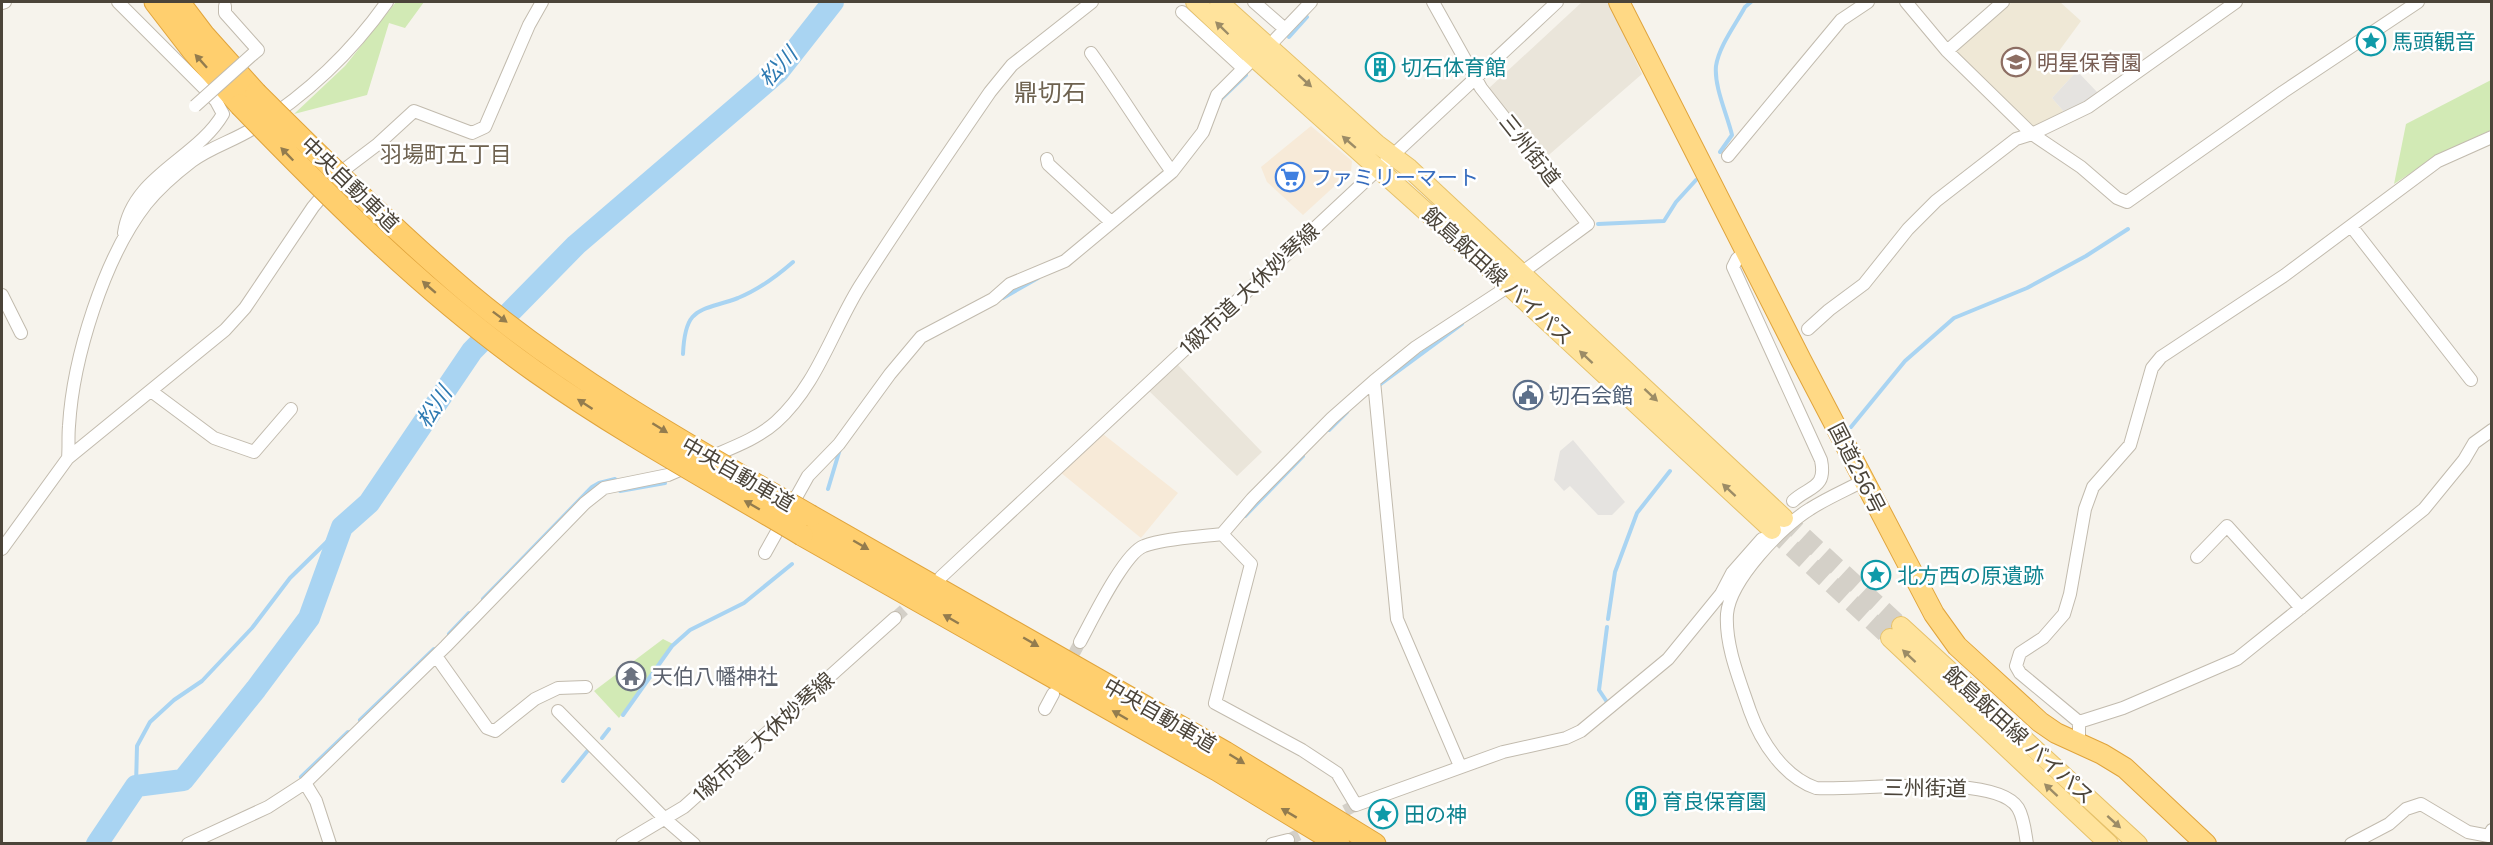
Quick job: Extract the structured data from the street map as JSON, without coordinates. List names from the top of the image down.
{
  "streets": {
    "highway": ["中央自動車道", "国道256号"],
    "main road": ["飯島飯田線 バイパス"],
    "street": ["三州街道", "1級市道 大休妙琴線"]
  },
  "crossings": [
    ["三州街道", "飯島飯田線 バイパス"],
    ["三州街道", "1級市道 大休妙琴線"],
    ["三州街道", "国道256号"],
    ["飯島飯田線 バイパス", "1級市道 大休妙琴線"]
  ],
  "districts": ["鼎切石", "羽場町五丁目"],
  "water": ["松川"],
  "places": {
    "place": ["馬頭観音", "北方西の原遺跡", "田の神"],
    "school or university": ["明星保育園"],
    "building": ["切石体育館", "育良保育園"],
    "supermarket": ["ファミリーマート"],
    "public building": ["切石会館"],
    "temple": ["天伯八幡神社"]
  }
}
